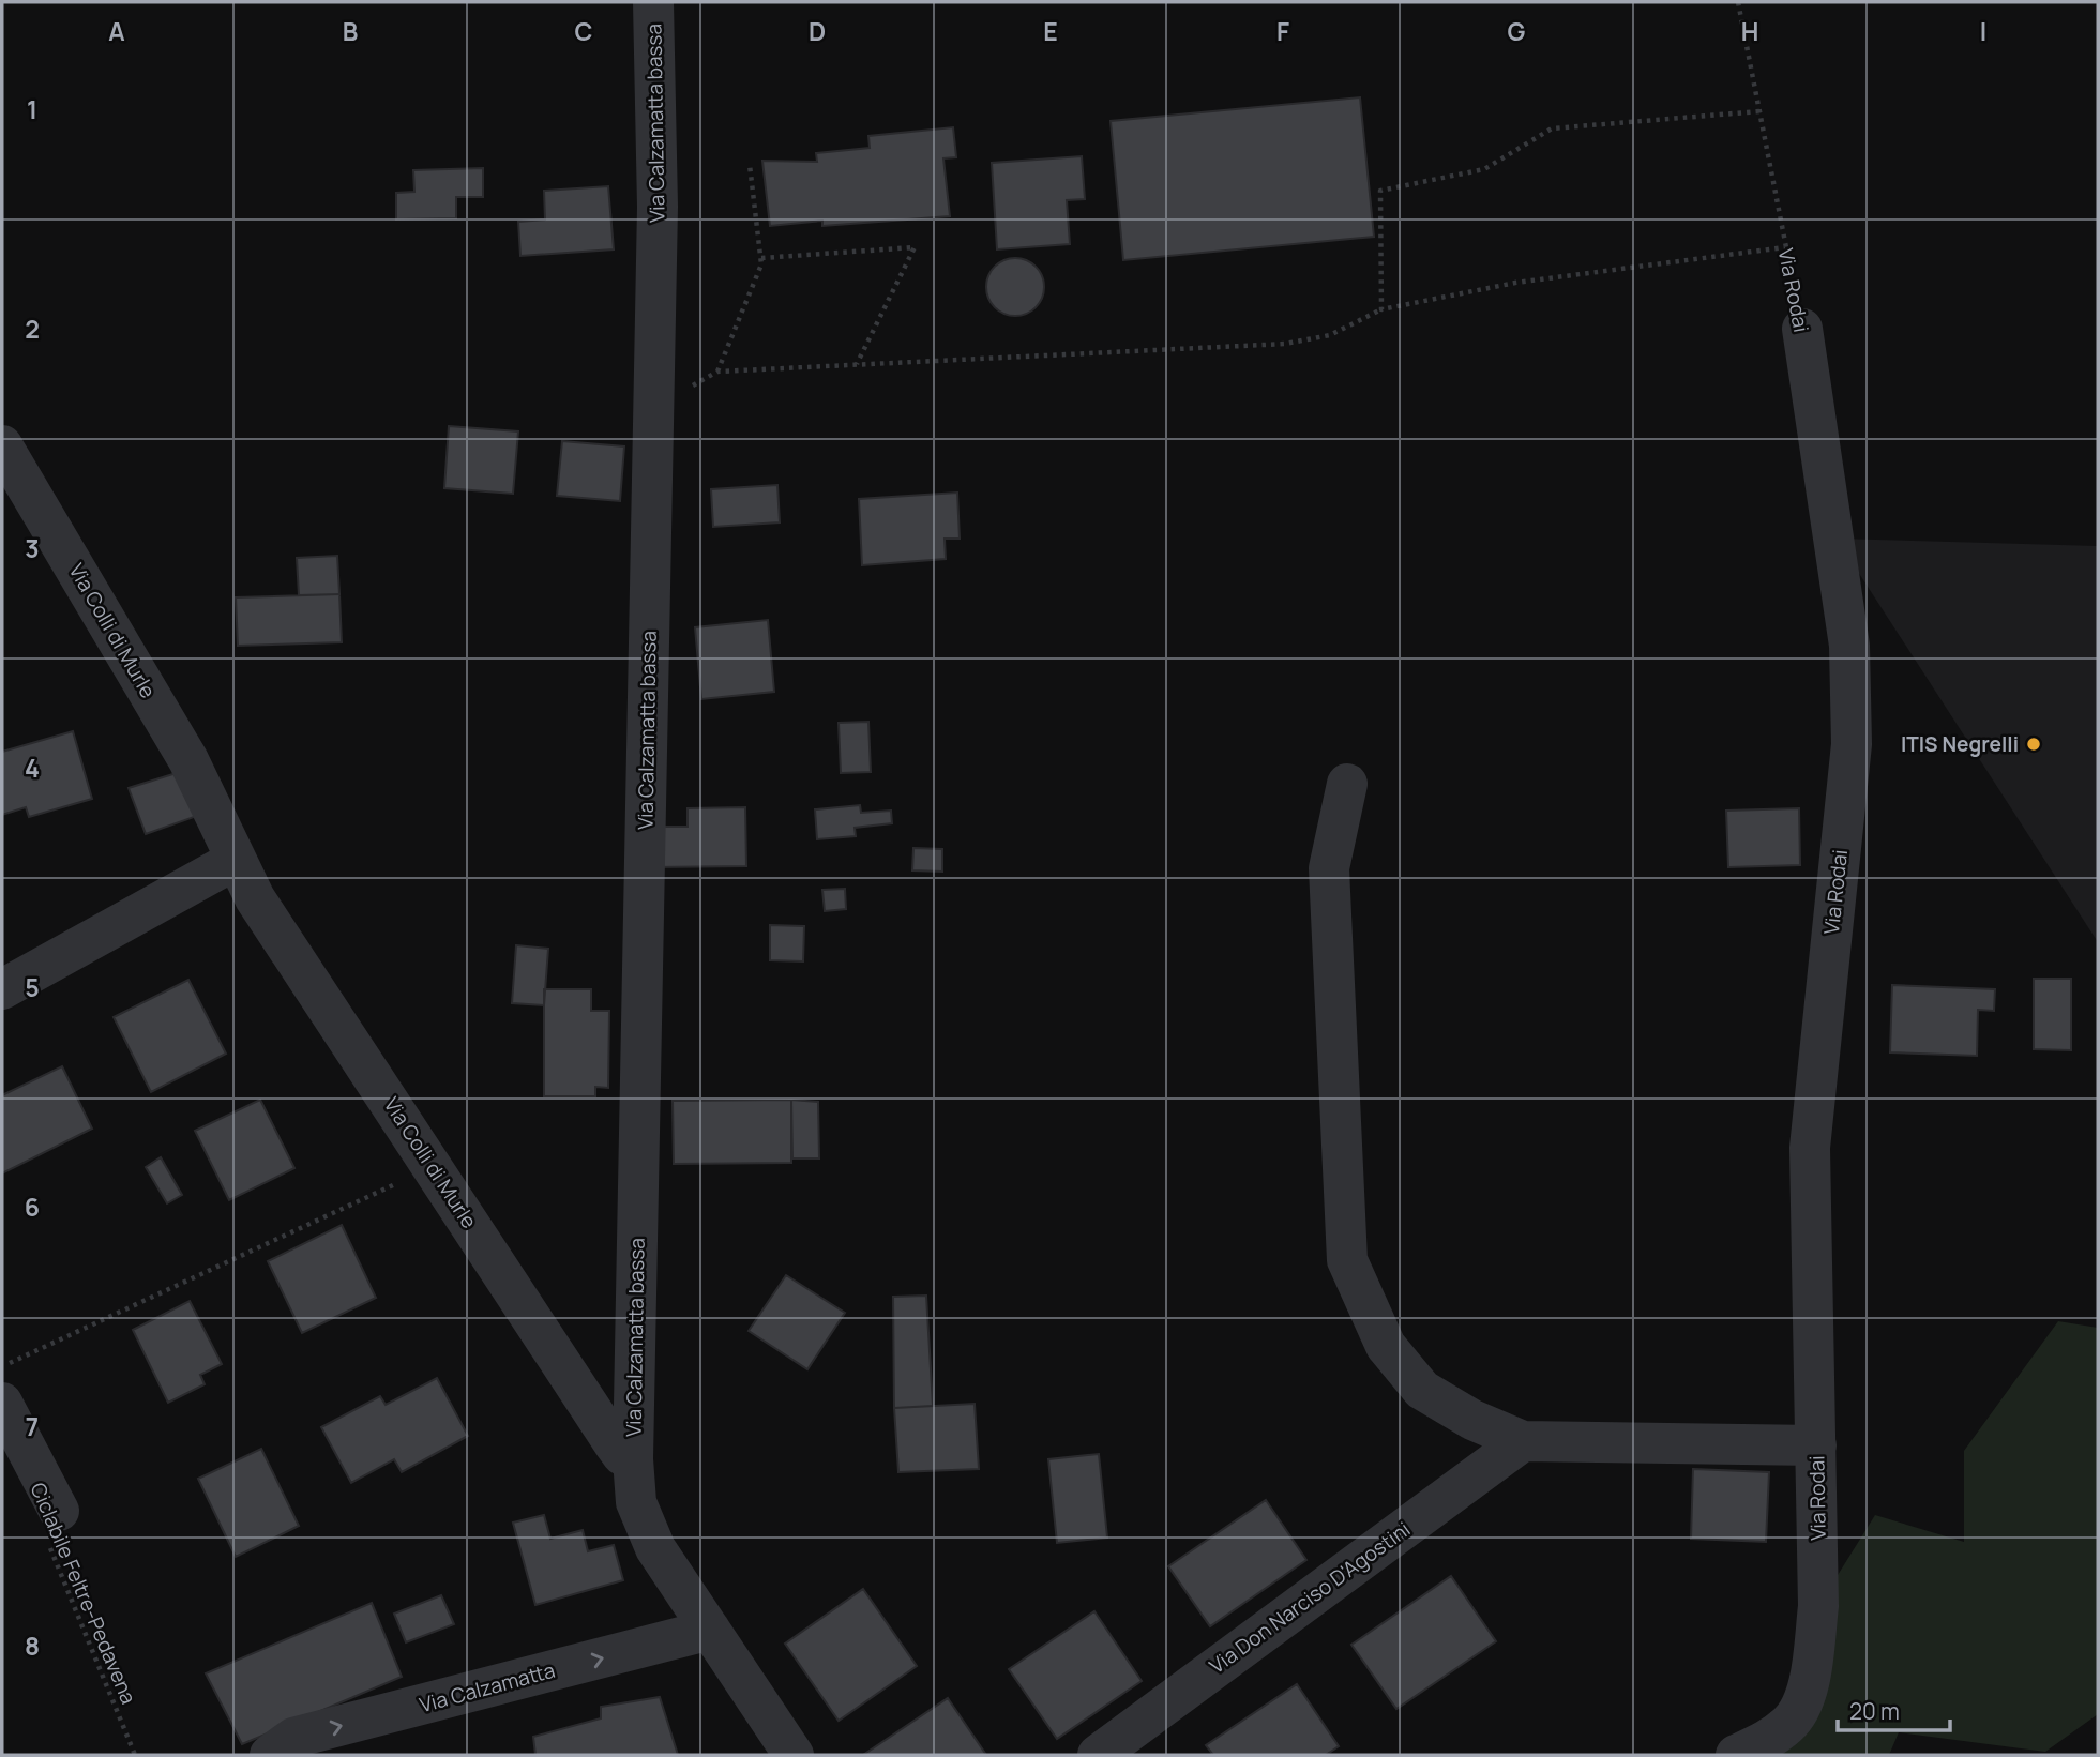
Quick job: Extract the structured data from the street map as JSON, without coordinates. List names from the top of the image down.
{
  "streets": {
    "street": [
      "Via Calzamatta bassa",
      "Via Rodai",
      "Via Colli di Murle",
      "Via Don Narciso D'Agostini",
      "Via Calzamatta"
    ],
    "path": ["Ciclabile Feltre-Pedavena"]
  },
  "crossings": [
    ["Via Calzamatta bassa", "Via Colli di Murle"]
  ],
  "one_way": ["Via Calzamatta"],
  "places": ["ITIS Negrelli"],
  "scale_bar": "20 m",
  "grid": {
    "columns": [
      "A",
      "B",
      "C",
      "D",
      "E",
      "F",
      "G",
      "H",
      "I"
    ],
    "rows": [
      "1",
      "2",
      "3",
      "4",
      "5",
      "6",
      "7",
      "8"
    ]
  }
}
